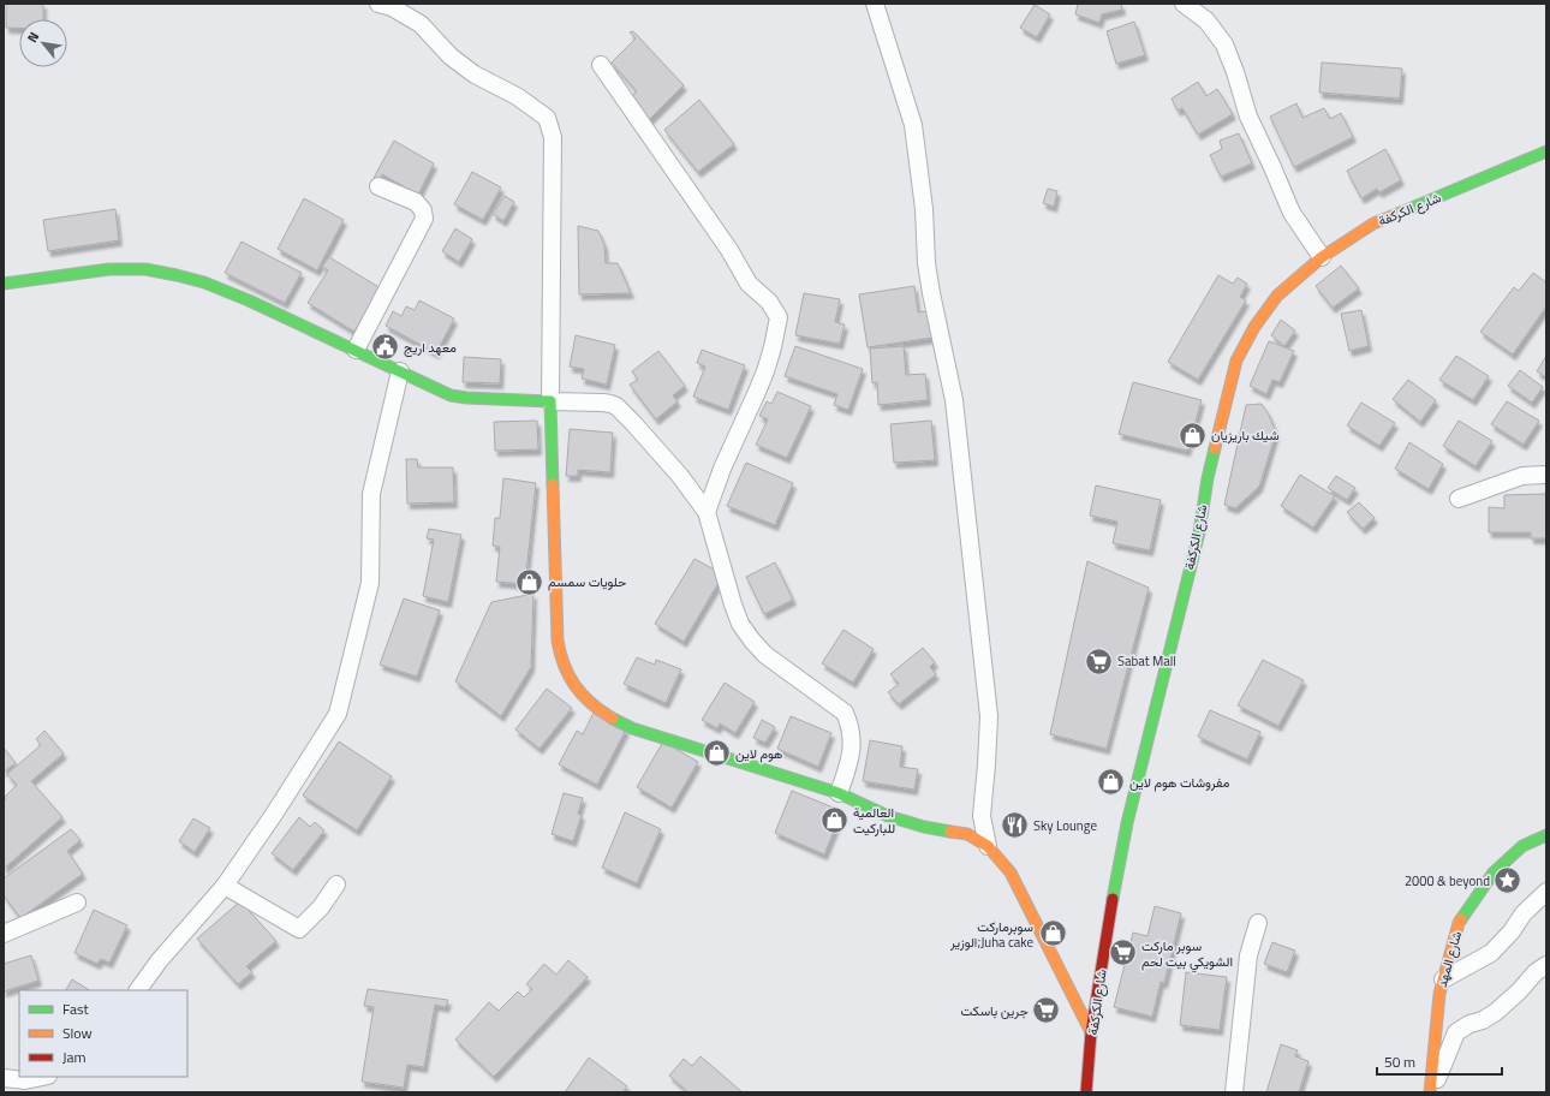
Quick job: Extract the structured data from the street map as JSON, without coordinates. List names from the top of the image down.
{
  "streets": {
    "street": ["شارع الكركفة", "شارع المهد"]
  },
  "places": {
    "public building": ["معهد اريج"],
    "shop": [
      "شيك باريزيان",
      "حلويات سمسم",
      "هوم لاين",
      "مفروشات هوم لاين",
      "العالمية للباركيت",
      "سوبرماركت الوزير;Juha cake"
    ],
    "supermarket": ["Sabat Mall", "سوبر ماركت الشويكي بيت لحم", "جرين باسكت"],
    "restaurant": ["Sky Lounge"],
    "place": ["2000 & beyond"]
  },
  "legend": ["Fast", "Slow", "Jam"],
  "scale_bar": "50 m",
  "north": "top left"
}
